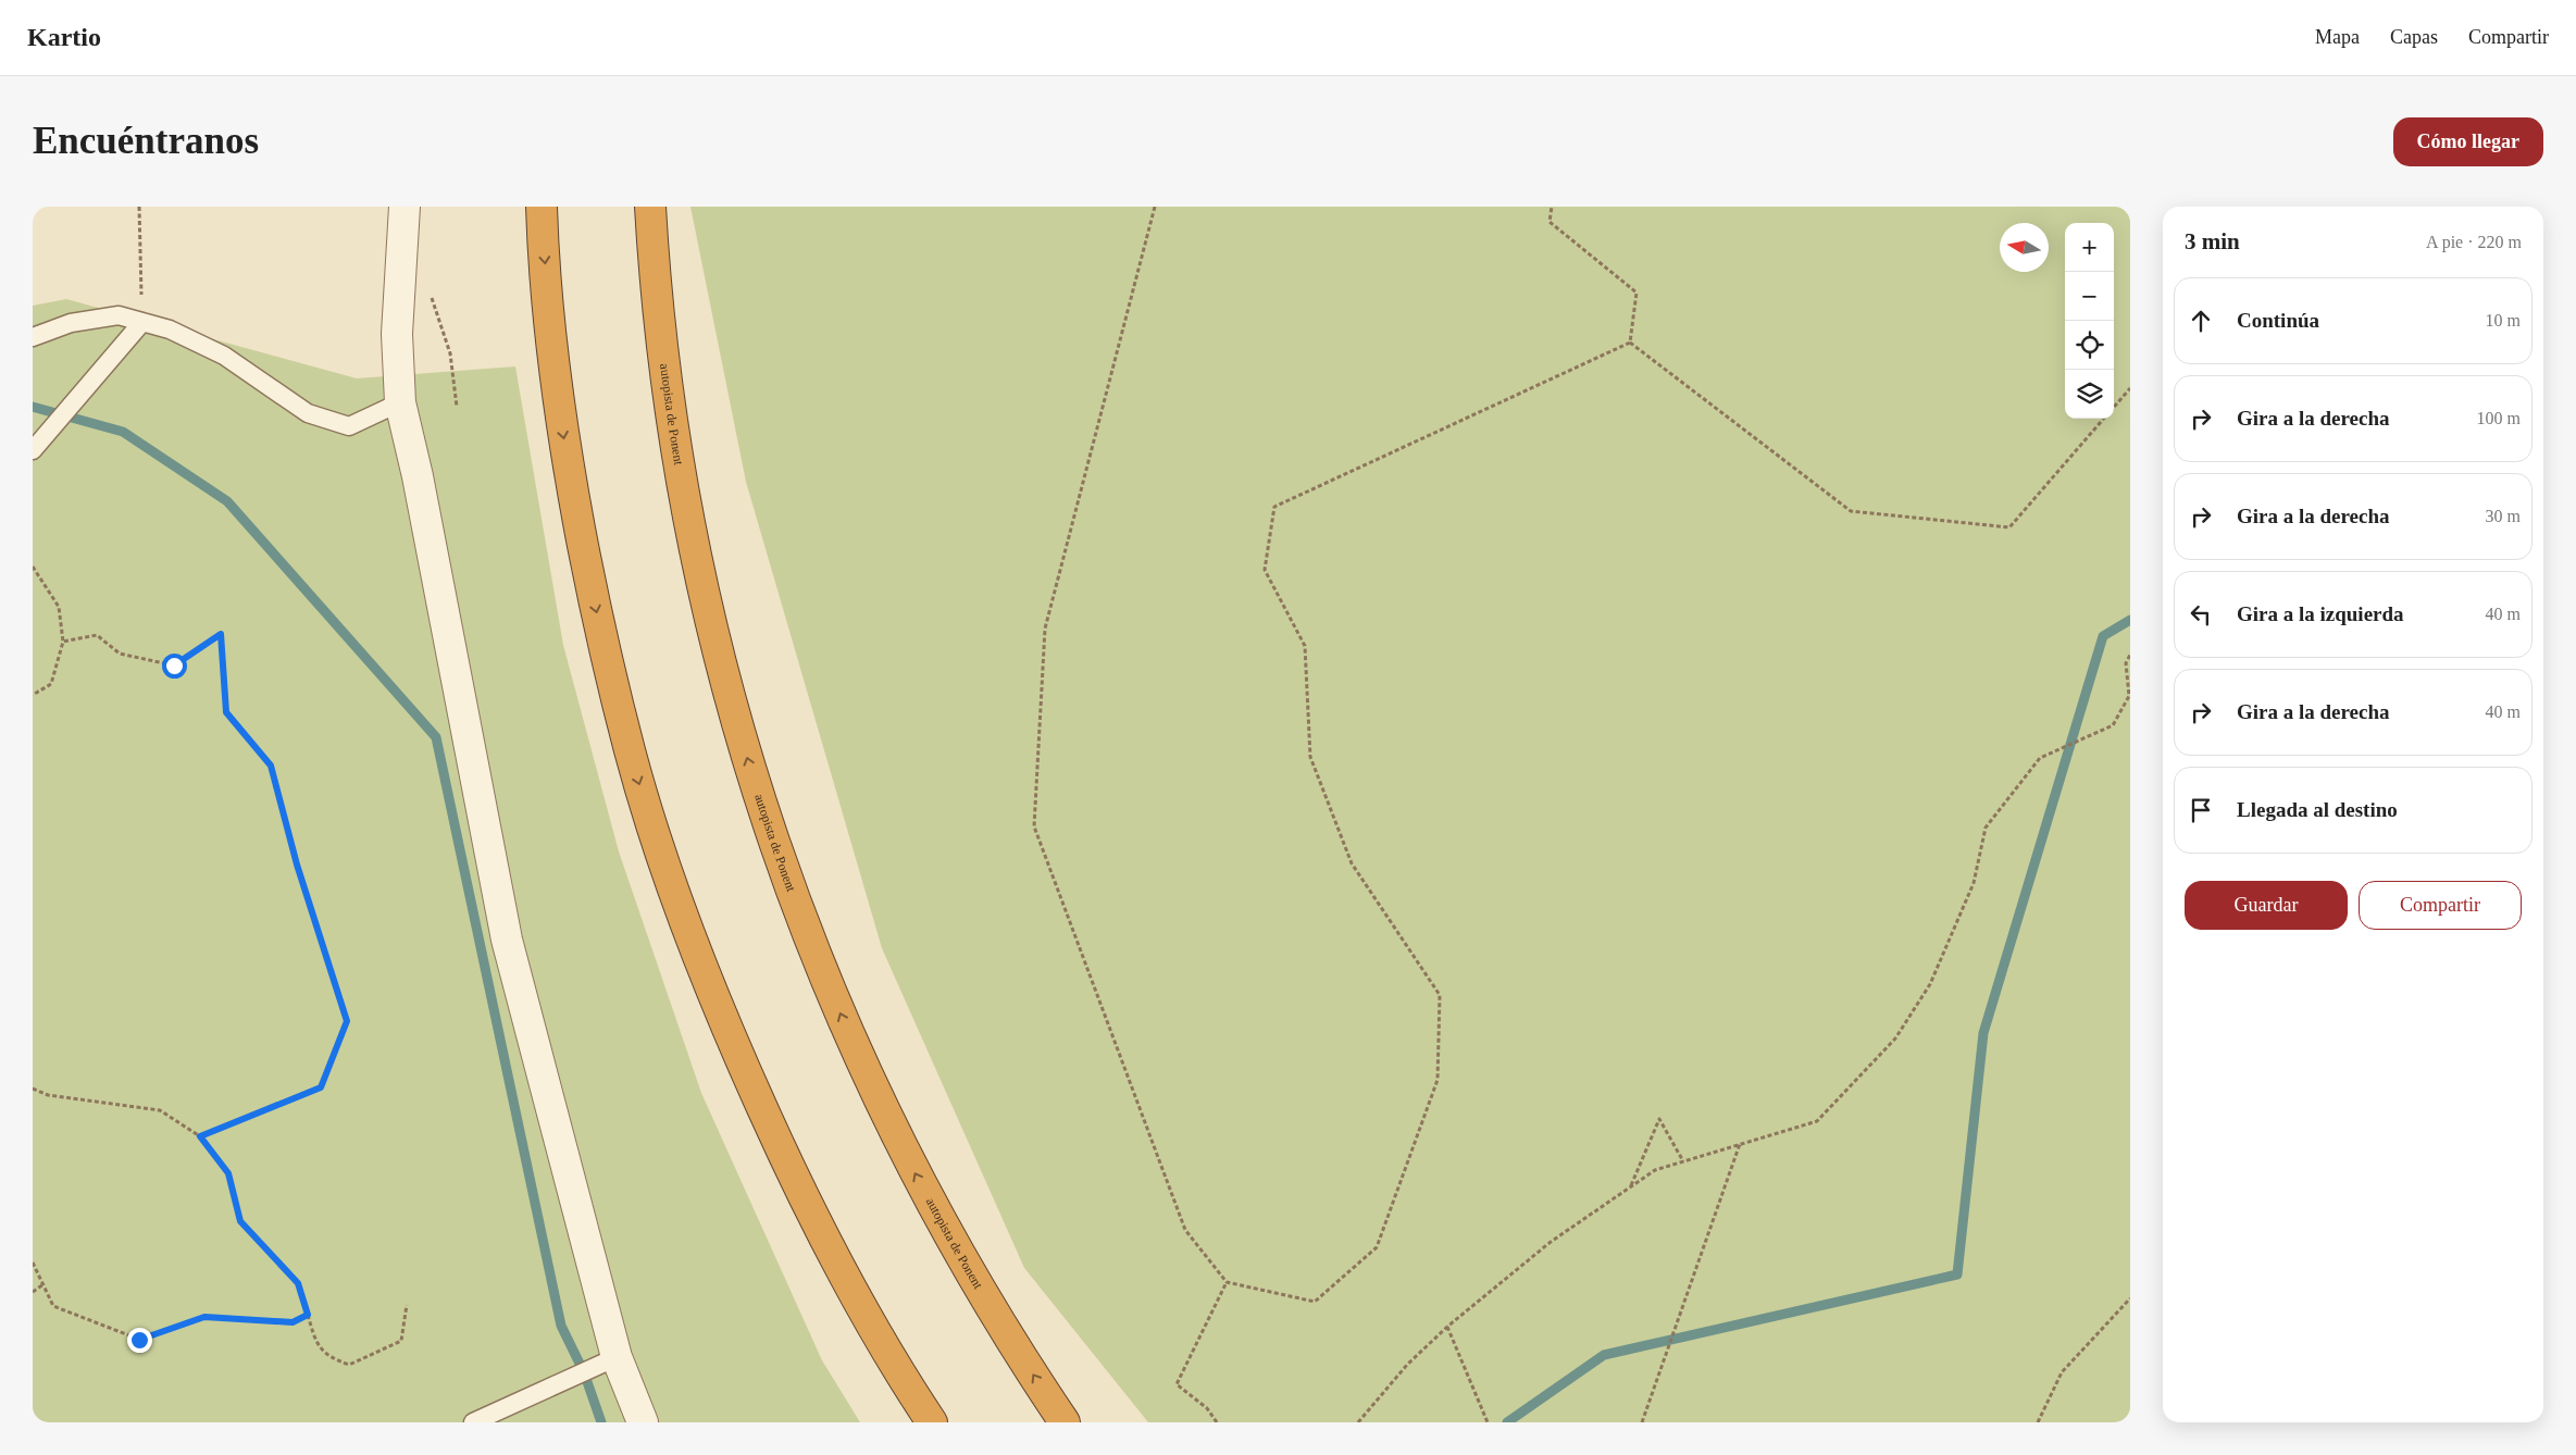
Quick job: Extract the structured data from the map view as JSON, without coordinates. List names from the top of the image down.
{
  "streets": {
    "highway": ["autopista de Ponent"]
  },
  "north": "left",
  "page": {
    "header": "Kartio",
    "nav": ["Mapa", "Capas", "Compartir"],
    "buttons": [
      "Cómo llegar",
      ["Guardar", "Compartir"]
    ],
    "title": "Encuéntranos",
    "heading": ["3 min", "A pie · 220 m"],
    "map_buttons": ["+", "−"],
    "list": [
      ["Continúa", "10 m"],
      ["Gira a la derecha", "100 m"],
      ["Gira a la derecha", "30 m"],
      ["Gira a la izquierda", "40 m"],
      ["Gira a la derecha", "40 m"],
      "Llegada al destino"
    ]
  }
}
